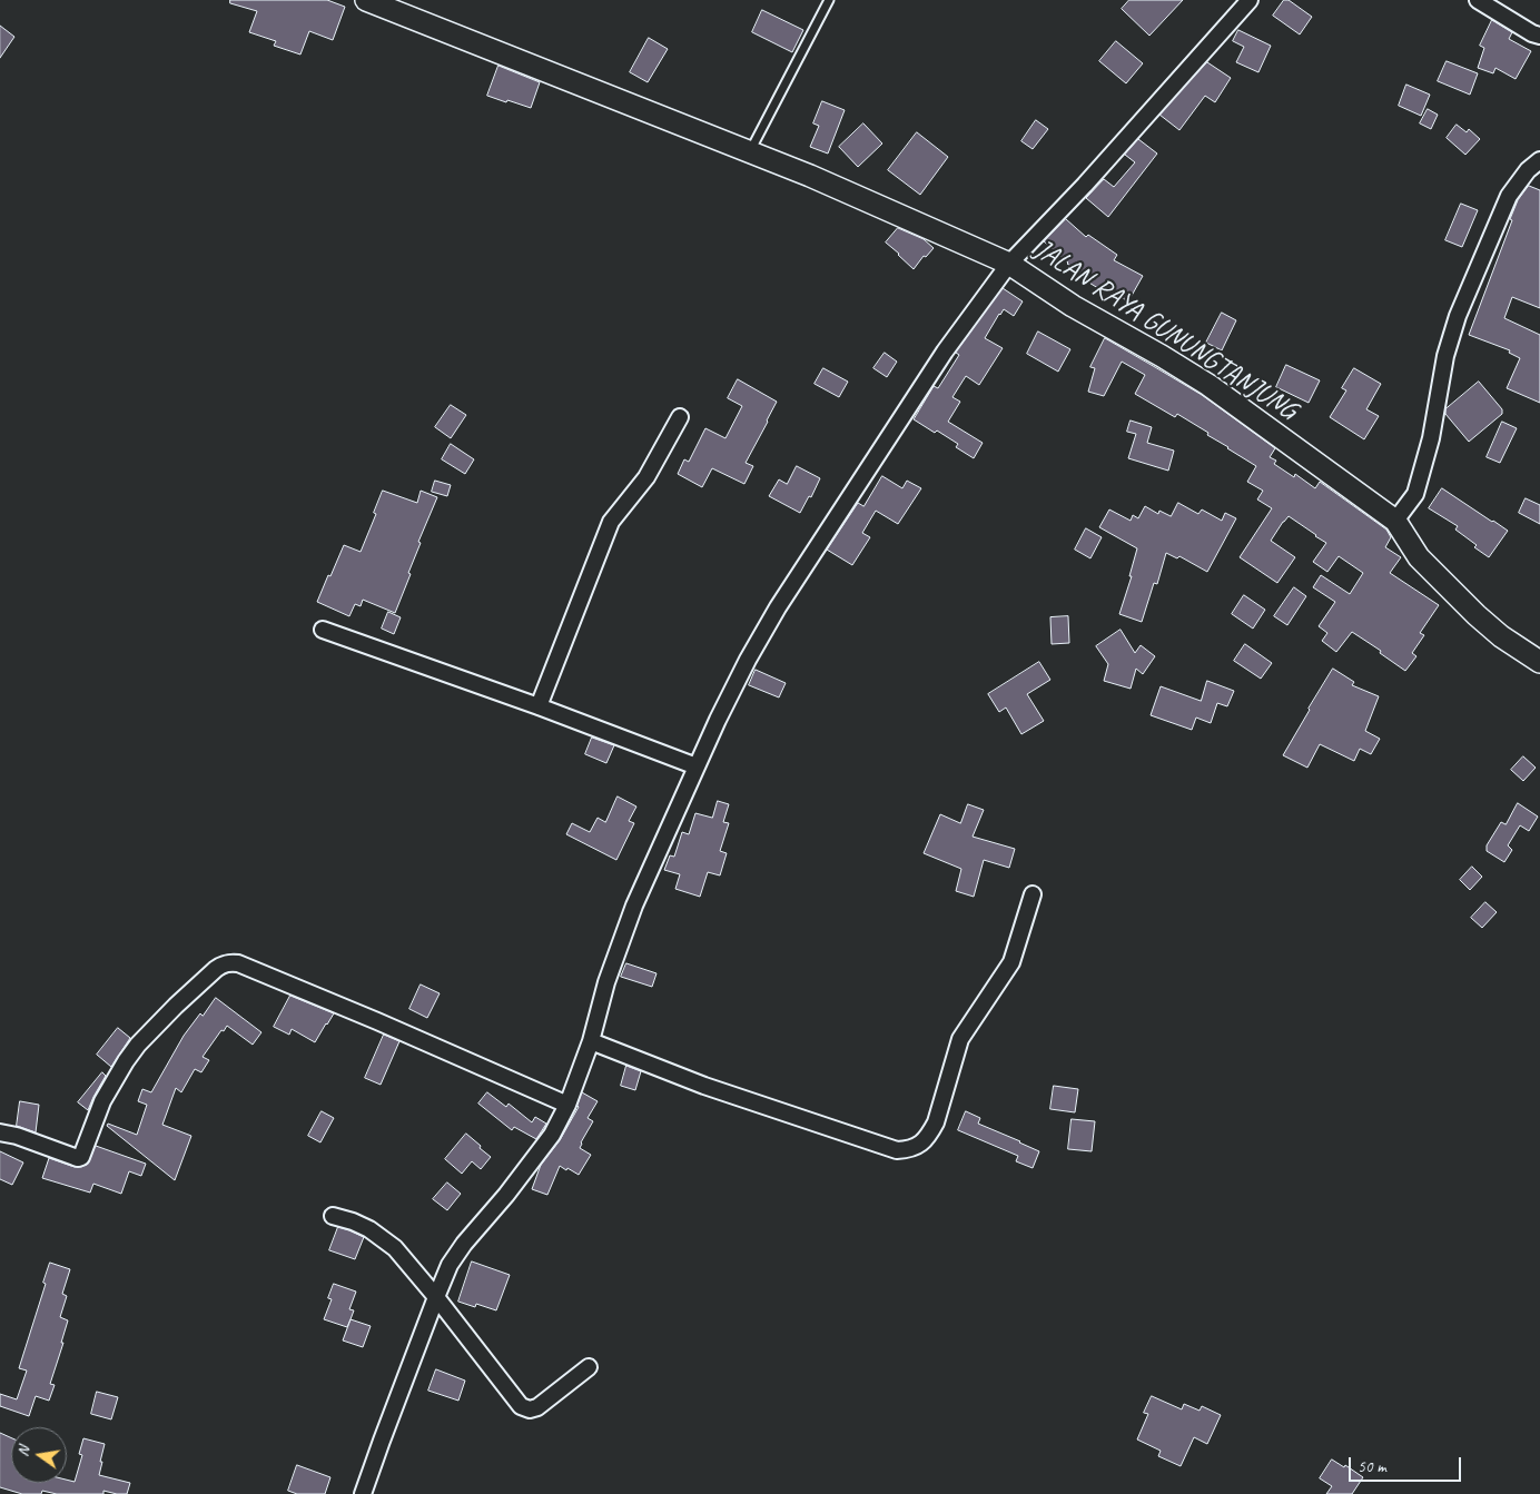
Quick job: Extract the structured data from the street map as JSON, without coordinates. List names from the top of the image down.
{
  "streets": {
    "main road": ["JALAN RAYA GUNUNGTANJUNG"]
  },
  "scale_bar": "50 m",
  "north": "left"
}
